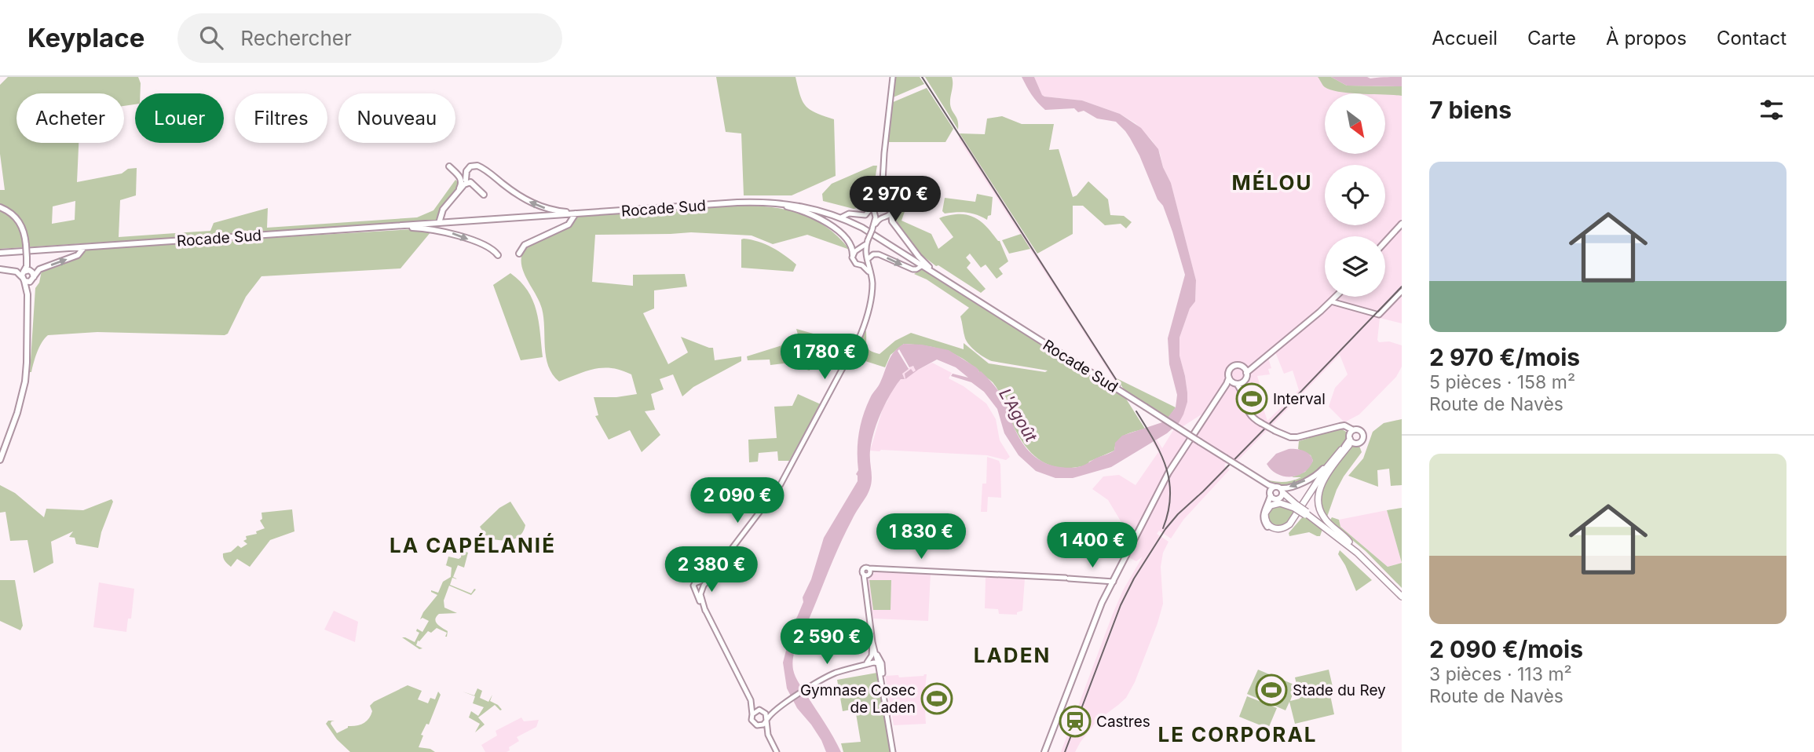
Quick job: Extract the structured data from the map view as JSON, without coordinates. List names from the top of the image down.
{
  "streets": {
    "highway": ["Rocade Sud"]
  },
  "districts": [
    "MÉLOU",
    "LA CAPÉLANIÉ",
    "LADEN",
    "LE CORPORAL"
  ],
  "water": ["L'Agoût"],
  "places": {
    "sports": ["Interval", "Stade du Rey", "Gymnase Cosec de Laden"],
    "station": ["Castres"]
  },
  "north": "bottom right",
  "page": {
    "header": "Keyplace",
    "search": "Rechercher",
    "nav": [
      "Accueil",
      "Carte",
      "À propos",
      "Contact"
    ],
    "heading": "7 biens",
    "chip": [
      "Acheter",
      "Louer",
      "Filtres",
      "Nouveau"
    ],
    "list": [
      {
        "name": "2 970 €/mois",
        "note": "5 pièces · 158 m² · Route de Navès"
      },
      {
        "name": "2 090 €/mois",
        "note": "3 pièces · 113 m² · Route de Navès"
      }
    ],
    "price": [
      "2 970 €",
      "1 780 €",
      "2 090 €",
      "1 830 €",
      "1 400 €",
      "2 380 €",
      "2 590 €"
    ]
  }
}
